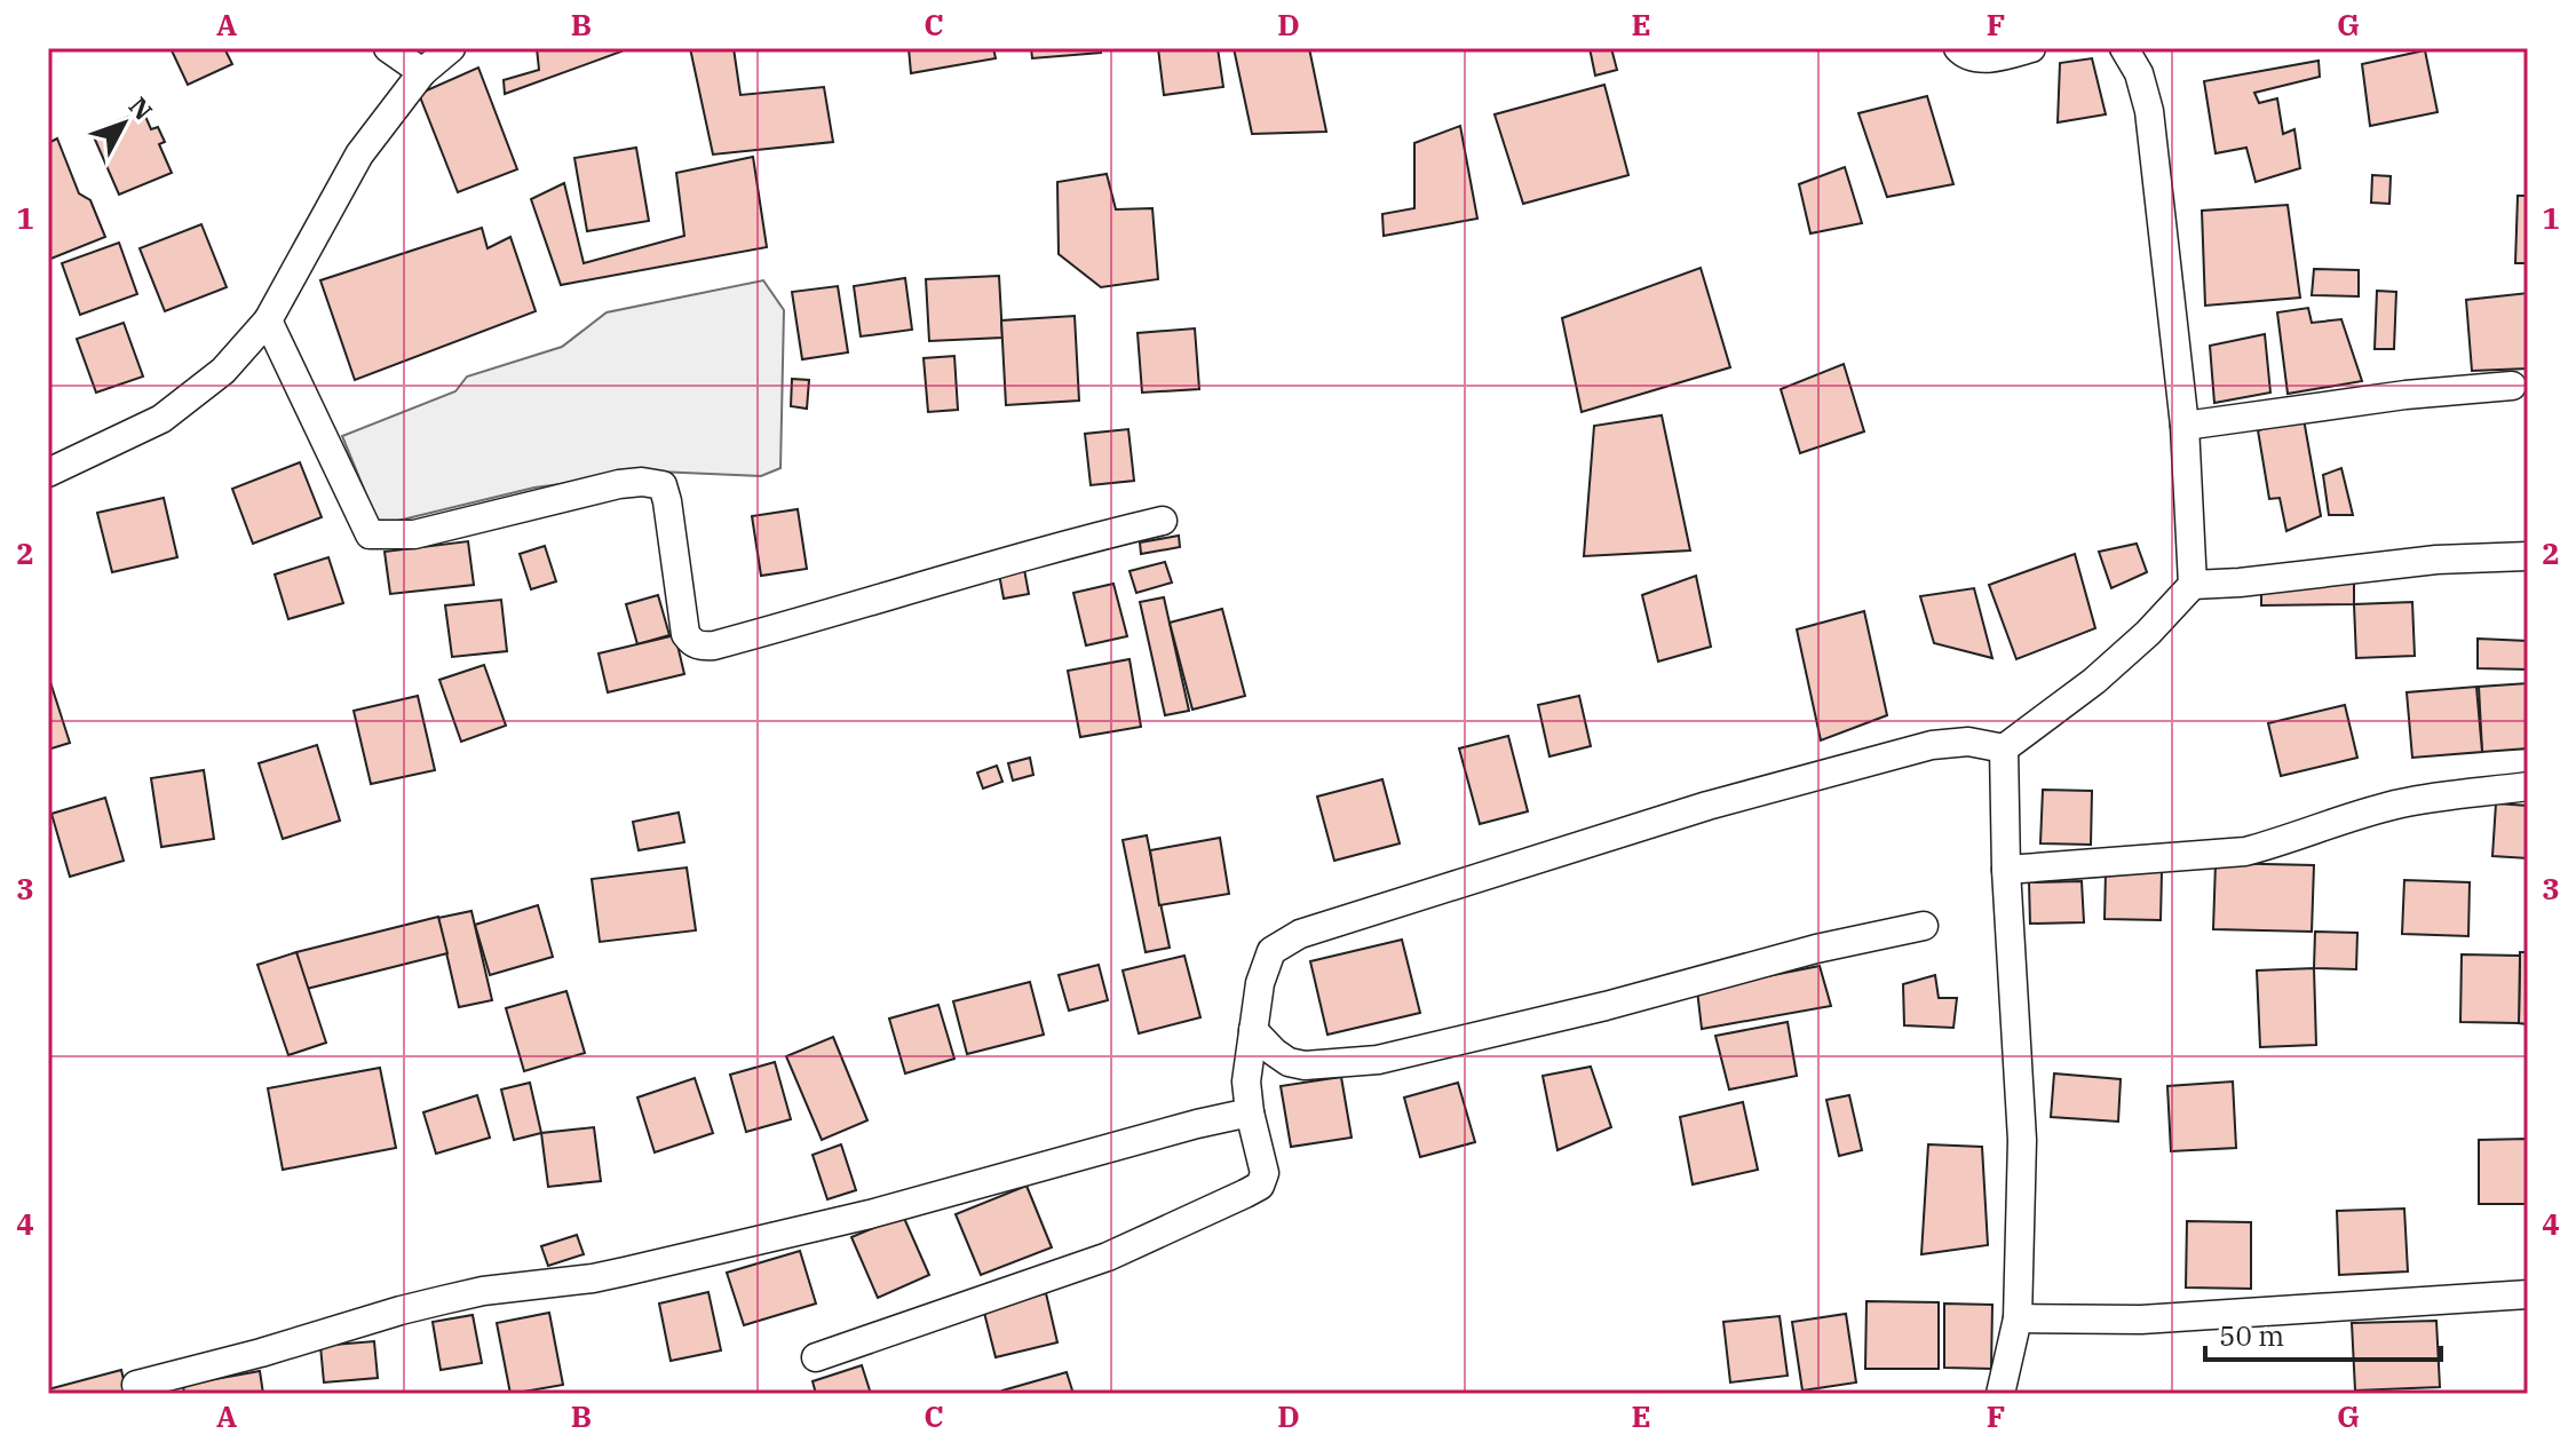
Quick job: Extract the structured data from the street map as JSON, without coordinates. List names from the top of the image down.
{
  "scale_bar": "50 m",
  "north": "top right",
  "grid": {
    "columns": [
      "A",
      "B",
      "C",
      "D",
      "E",
      "F",
      "G"
    ],
    "rows": [
      "1",
      "2",
      "3",
      "4"
    ]
  }
}
